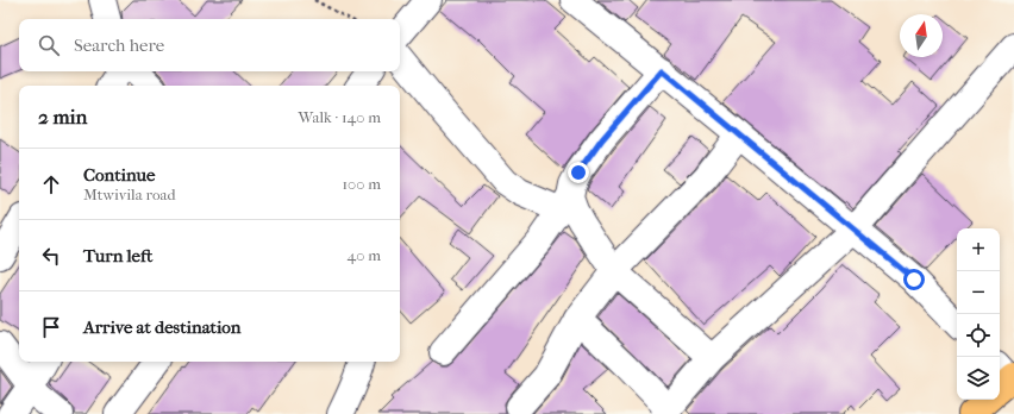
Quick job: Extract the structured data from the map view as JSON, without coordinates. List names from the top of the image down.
{
  "north": "top",
  "page": {
    "search": "Search here",
    "heading": ["2 min", "Walk · 140 m"],
    "list": [
      ["Continue", "Mtwivila road", "100 m"],
      ["Turn left", "40 m"],
      "Arrive at destination"
    ],
    "map_buttons": ["+", "−"]
  }
}
